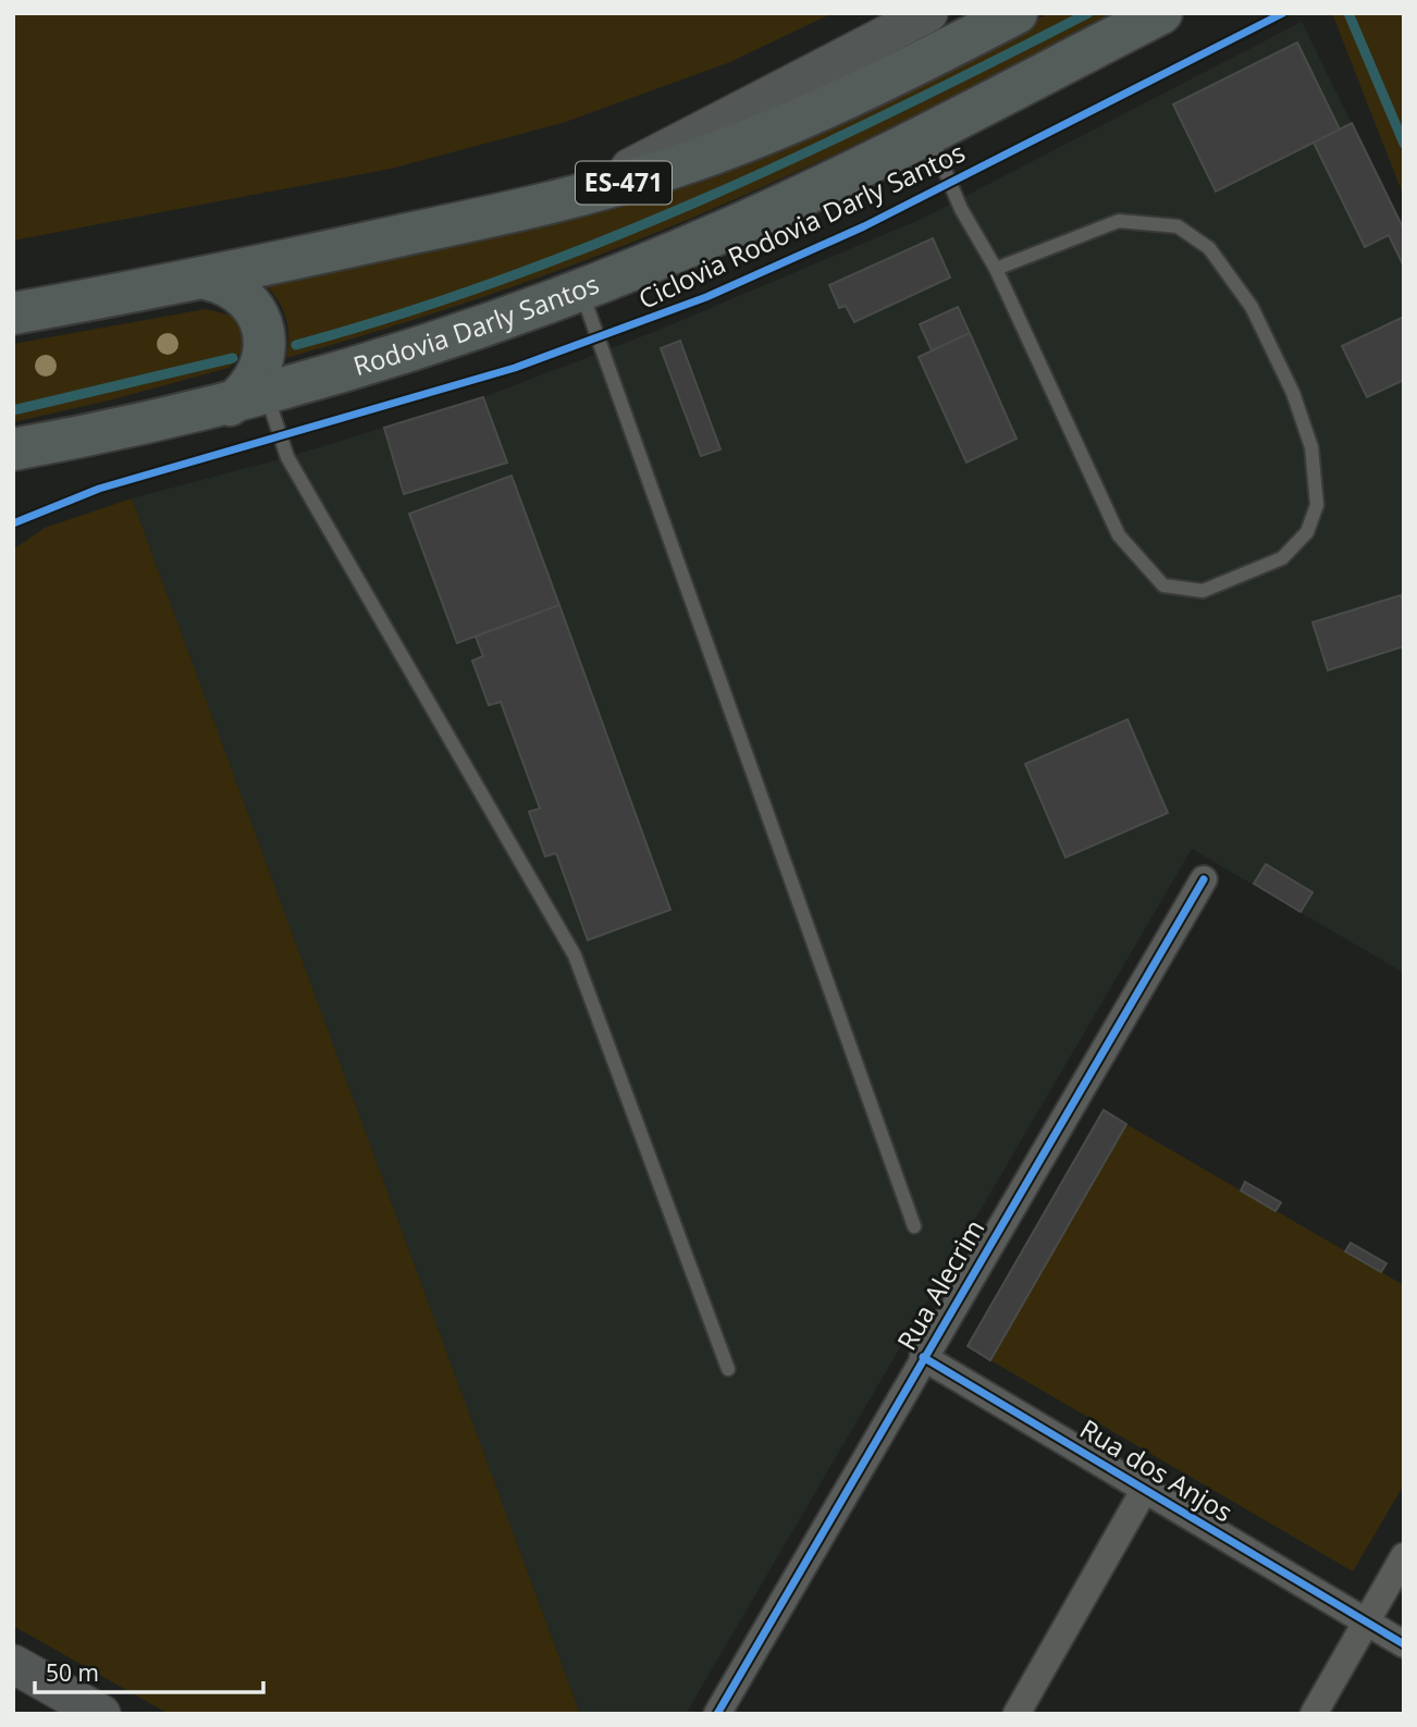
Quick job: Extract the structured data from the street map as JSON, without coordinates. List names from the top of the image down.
{
  "streets": {
    "main road": ["ES-471", "Rodovia Darly Santos"],
    "street": ["Rua Alecrim", "Rua dos Anjos"],
    "cycle path": ["Ciclovia Rodovia Darly Santos"]
  },
  "crossings": [
    ["Rua Alecrim", "Rua dos Anjos"]
  ],
  "scale_bar": "50 m"
}
